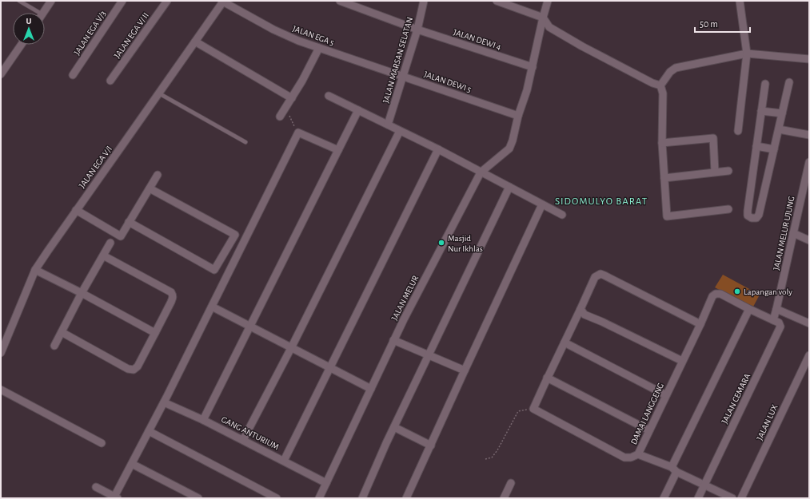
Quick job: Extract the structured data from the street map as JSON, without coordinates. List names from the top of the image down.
{
  "streets": {
    "street": [
      "JALAN EGA V/3",
      "JALAN EGA V/ II",
      "JALAN EGA 5",
      "JALAN DEWI 4",
      "JALAN MARSAN SELATAN",
      "JALAN DEWI 5",
      "JALAN EGA V/I",
      "JALAN MELUR UJUNG",
      "JALAN MELUR",
      "JALAN CEMARA",
      "DAMAI LANGGENG",
      "JALAN LUX",
      "GANG ANTURIUM"
    ]
  },
  "crossings": [
    ["JALAN EGA 5", "JALAN MARSAN SELATAN"],
    ["JALAN EGA 5", "JALAN DEWI 5"],
    ["JALAN EGA 5", "JALAN EGA V/I"],
    ["JALAN DEWI 4", "JALAN MARSAN SELATAN"],
    ["JALAN DEWI 4", "JALAN MELUR"],
    ["JALAN MARSAN SELATAN", "JALAN DEWI 5"],
    ["JALAN DEWI 5", "JALAN MELUR"],
    ["JALAN MELUR", "GANG ANTURIUM"],
    ["JALAN CEMARA", "DAMAI LANGGENG"]
  ],
  "districts": ["SIDOMULYO BARAT"],
  "places": ["Masjid Nur Ikhlas", "Lapangan voly"],
  "scale_bar": "50 m",
  "north": "top"
}
